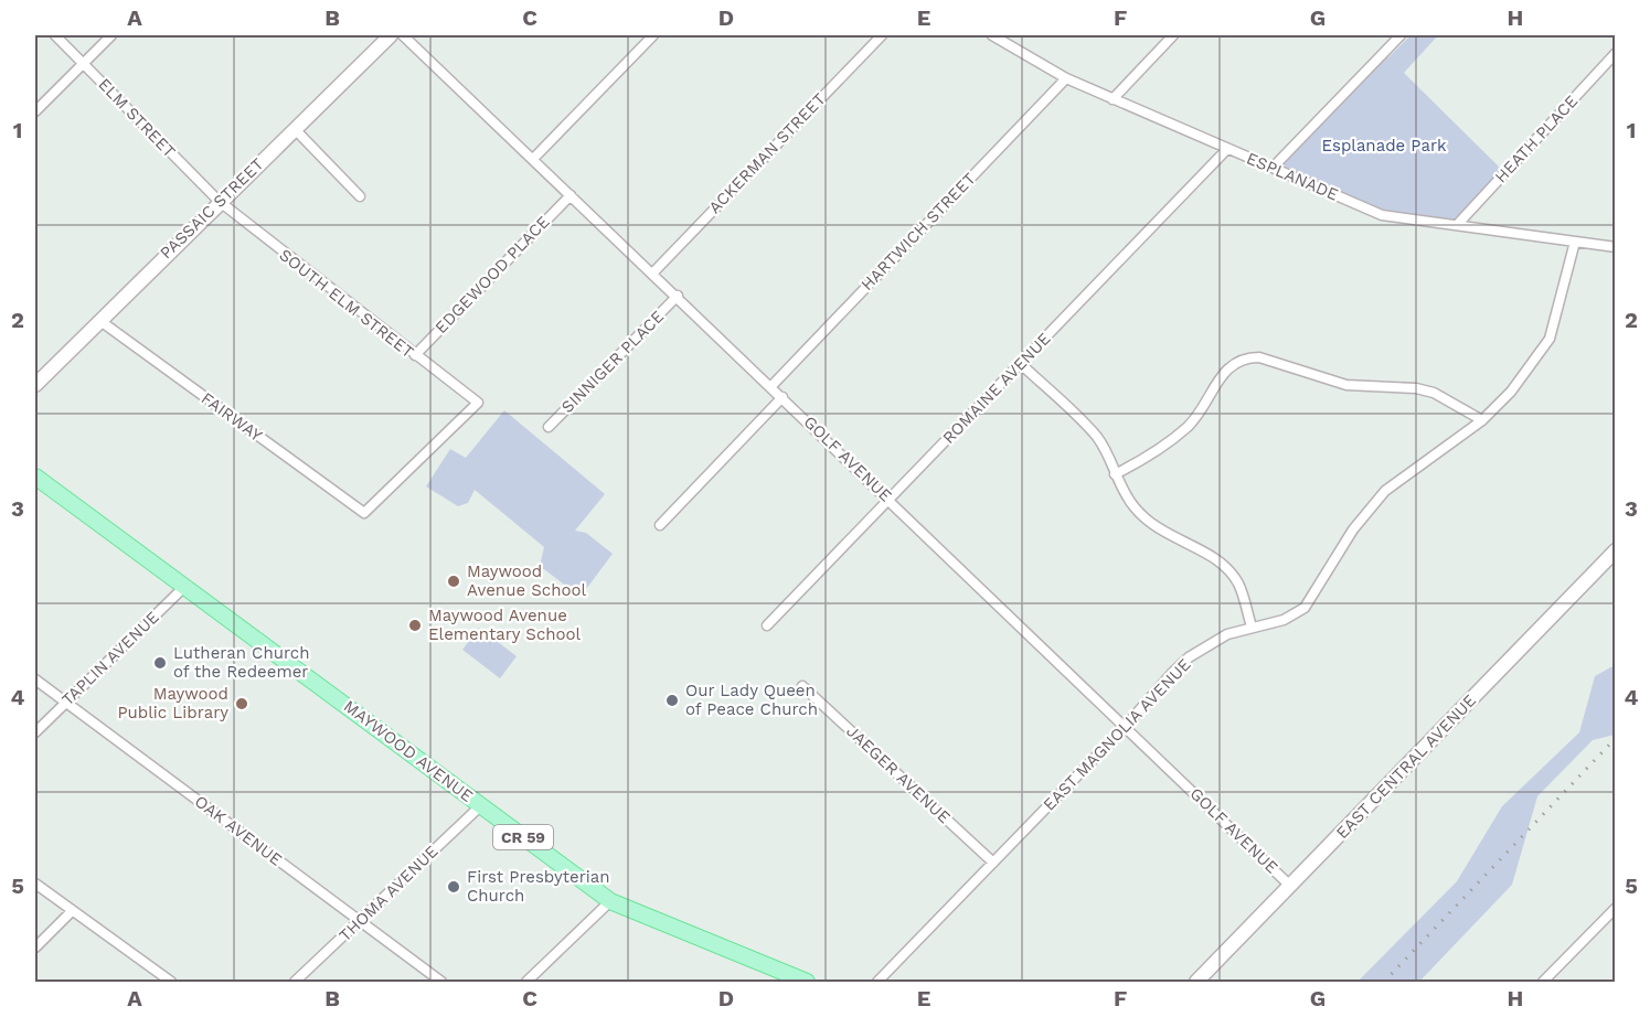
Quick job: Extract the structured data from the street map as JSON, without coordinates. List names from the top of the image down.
{
  "streets": {
    "main road": ["MAYWOOD AVENUE", "CR 59"],
    "street": [
      "ELM STREET",
      "HEATH PLACE",
      "ACKERMAN STREET",
      "ESPLANADE",
      "PASSAIC STREET",
      "HARTWICH STREET",
      "EDGEWOOD PLACE",
      "SOUTH ELM STREET",
      "SINNIGER PLACE",
      "ROMAINE AVENUE",
      "FAIRWAY",
      "GOLF AVENUE",
      "TAPLIN AVENUE",
      "EAST MAGNOLIA AVENUE",
      "EAST CENTRAL AVENUE",
      "JAEGER AVENUE",
      "OAK AVENUE",
      "THOMA AVENUE"
    ]
  },
  "crossings": [
    ["ELM STREET", "PASSAIC STREET"],
    ["ELM STREET", "SOUTH ELM STREET"],
    ["HEATH PLACE", "ESPLANADE"],
    ["ACKERMAN STREET", "GOLF AVENUE"],
    ["ESPLANADE", "HARTWICH STREET"],
    ["ESPLANADE", "ROMAINE AVENUE"],
    ["ESPLANADE", "EAST MAGNOLIA AVENUE"],
    ["PASSAIC STREET", "SOUTH ELM STREET"],
    ["PASSAIC STREET", "FAIRWAY"],
    ["HARTWICH STREET", "GOLF AVENUE"],
    ["EDGEWOOD PLACE", "SOUTH ELM STREET"],
    ["EDGEWOOD PLACE", "GOLF AVENUE"],
    ["SOUTH ELM STREET", "FAIRWAY"],
    ["SINNIGER PLACE", "GOLF AVENUE"],
    ["ROMAINE AVENUE", "GOLF AVENUE"],
    ["GOLF AVENUE", "EAST MAGNOLIA AVENUE"],
    ["GOLF AVENUE", "EAST CENTRAL AVENUE"],
    ["TAPLIN AVENUE", "MAYWOOD AVENUE"],
    ["TAPLIN AVENUE", "OAK AVENUE"],
    ["EAST MAGNOLIA AVENUE", "JAEGER AVENUE"],
    ["MAYWOOD AVENUE", "THOMA AVENUE"],
    ["OAK AVENUE", "THOMA AVENUE"]
  ],
  "parks": ["Esplanade Park"],
  "places": [
    "Maywood Avenue School",
    "Maywood Avenue Elementary School",
    "Lutheran Church of the Redeemer",
    "Our Lady Queen of Peace Church",
    "Maywood Public Library",
    "First Presbyterian Church"
  ],
  "grid": {
    "columns": [
      "A",
      "B",
      "C",
      "D",
      "E",
      "F",
      "G",
      "H"
    ],
    "rows": [
      "1",
      "2",
      "3",
      "4",
      "5"
    ]
  }
}
